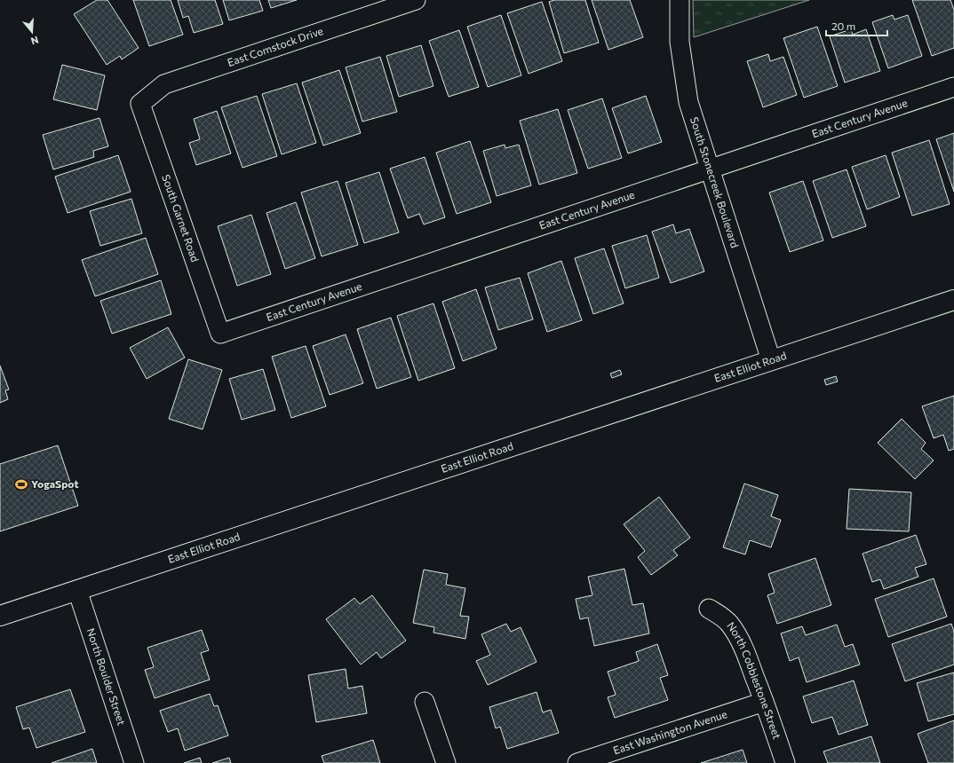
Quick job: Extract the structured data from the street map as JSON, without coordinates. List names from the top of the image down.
{
  "streets": {
    "main road": ["East Elliot Road"],
    "street": [
      "East Comstock Drive",
      "East Century Avenue",
      "South Stonecreek Boulevard",
      "South Garnet Road",
      "North Boulder Street",
      "North Cobblestone Street",
      "East Washington Avenue"
    ]
  },
  "crossings": [
    ["East Comstock Drive", "South Garnet Road"],
    ["East Century Avenue", "South Stonecreek Boulevard"],
    ["East Century Avenue", "South Garnet Road"],
    ["South Stonecreek Boulevard", "East Elliot Road"],
    ["East Elliot Road", "North Boulder Street"],
    ["North Cobblestone Street", "East Washington Avenue"]
  ],
  "places": {
    "sports": ["YogaSpot"]
  },
  "scale_bar": "20 m",
  "north": "bottom"
}
